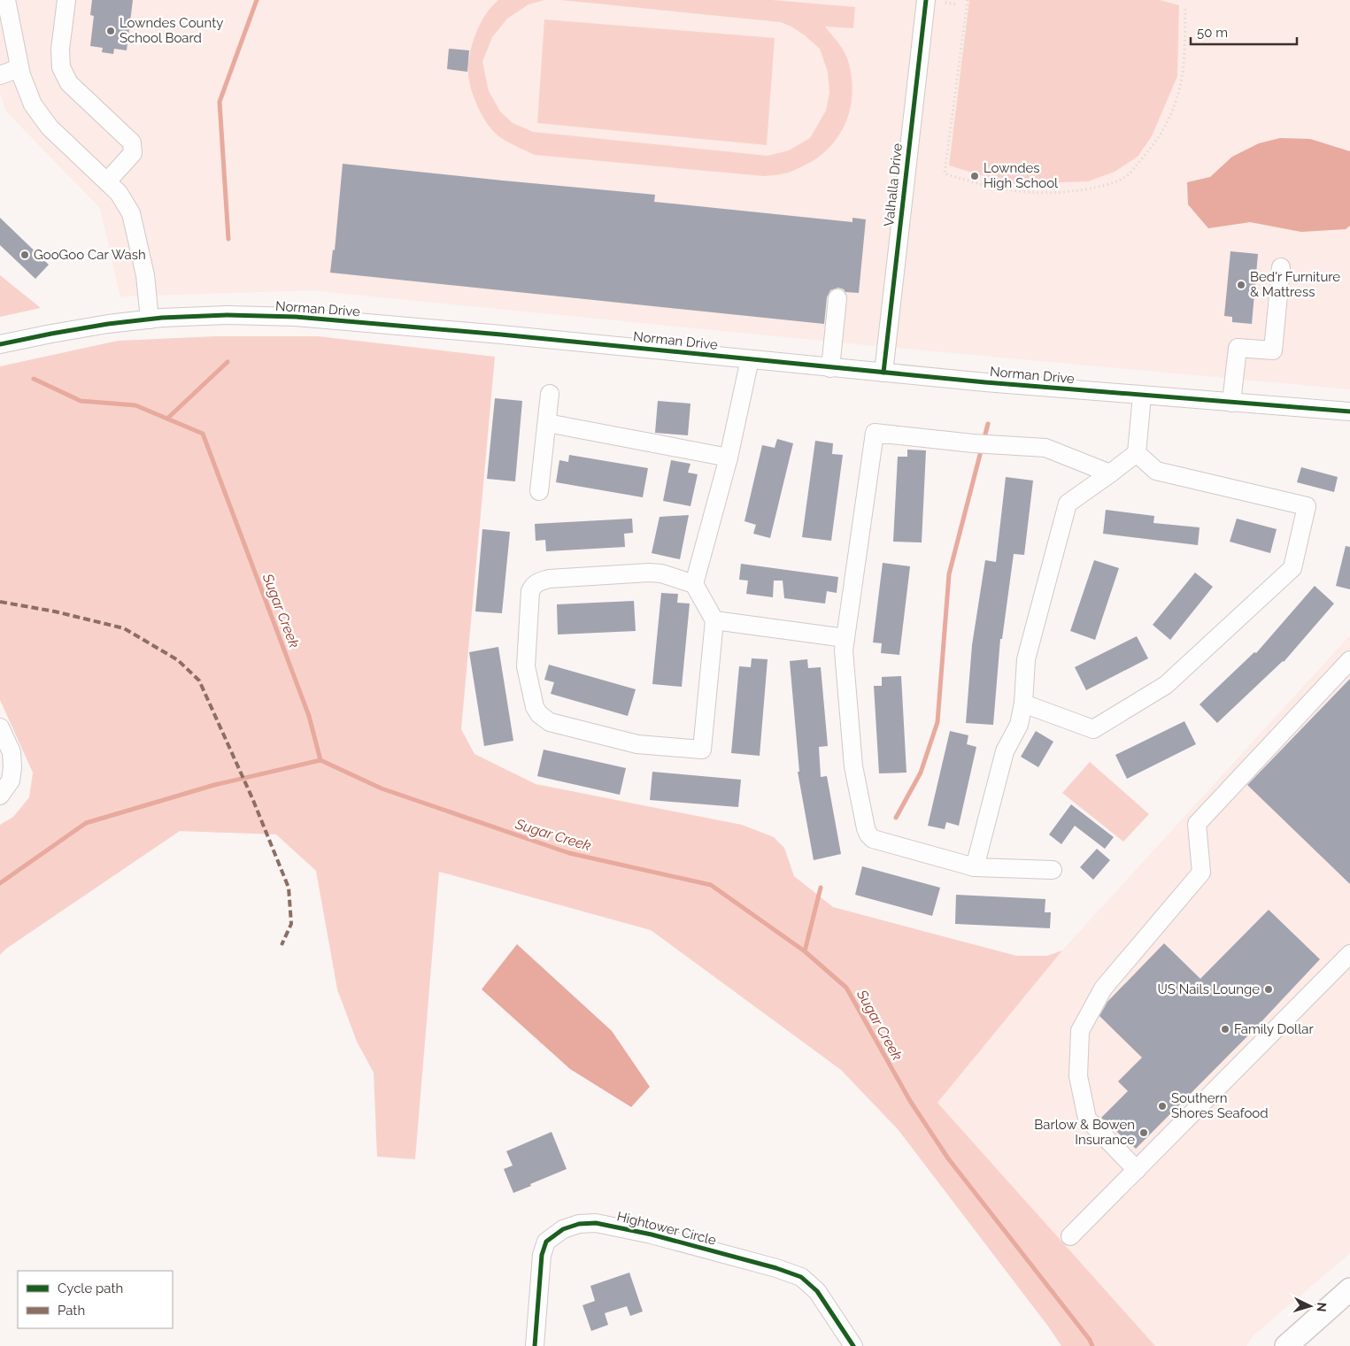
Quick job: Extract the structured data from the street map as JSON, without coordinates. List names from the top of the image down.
{
  "streets": {
    "street": ["Valhalla Drive", "Norman Drive", "Hightower Circle"]
  },
  "crossings": [
    ["Valhalla Drive", "Norman Drive"]
  ],
  "water": ["Sugar Creek"],
  "places": [
    "Lowndes County School Board",
    "Lowndes High School",
    "GooGoo Car Wash",
    "Bed'r Furniture & Mattress",
    "US Nails Lounge",
    "Family Dollar",
    "Southern Shores Seafood",
    "Barlow & Bowen Insurance"
  ],
  "legend": ["Cycle path", "Path"],
  "scale_bar": "50 m",
  "north": "right"
}
